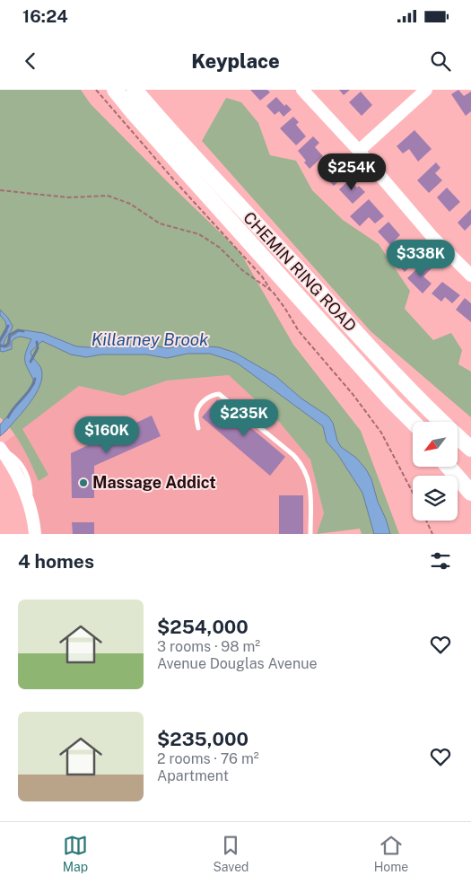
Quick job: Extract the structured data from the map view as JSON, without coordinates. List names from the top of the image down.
{
  "streets": {
    "highway": ["CHEMIN RING ROAD"]
  },
  "water": ["Killarney Brook"],
  "places": ["Massage Addict"],
  "north": "bottom left",
  "page": {
    "status": "16:24",
    "header": "Keyplace",
    "price": [
      "$254K",
      "$338K",
      "$235K",
      "$160K"
    ],
    "heading": "4 homes",
    "list": [
      {
        "name": "$254,000",
        "note": "3 rooms · 98 m² · Avenue Douglas Avenue"
      },
      {
        "name": "$235,000",
        "note": "2 rooms · 76 m² · Apartment"
      }
    ],
    "tabs": ["Map", "Saved", "Home"]
  }
}
